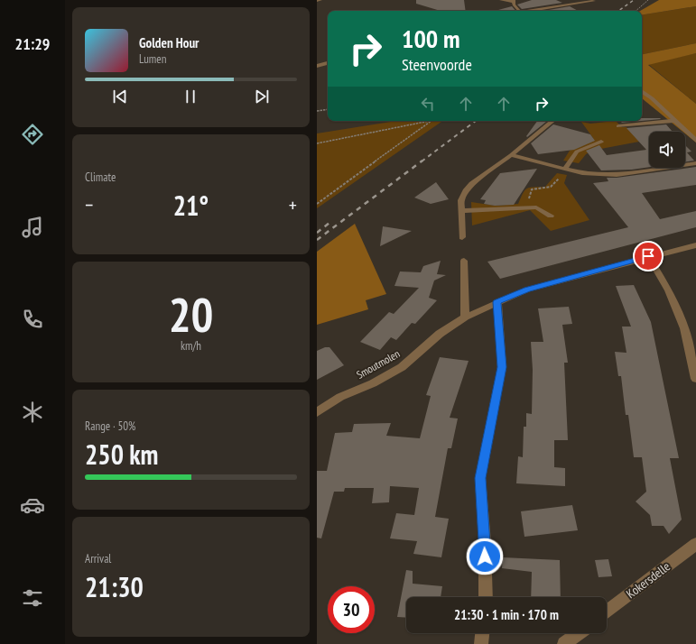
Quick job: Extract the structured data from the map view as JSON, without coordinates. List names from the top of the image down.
{
  "streets": {
    "street": ["Smoutmolen", "Kokersdelle"]
  },
  "page": {
    "tabs": "21:29",
    "turn": ["100 m", "Steenvoorde"],
    "song": ["Golden Hour", "Lumen"],
    "tile": [
      "Climate",
      ["20", "km/h"],
      ["Range · 50%", "250 km"],
      ["Arrival", "21:30"]
    ],
    "heat": ["−", "21°", "+"],
    "limit": "30",
    "trip": "21:30 · 1 min · 170 m"
  }
}
